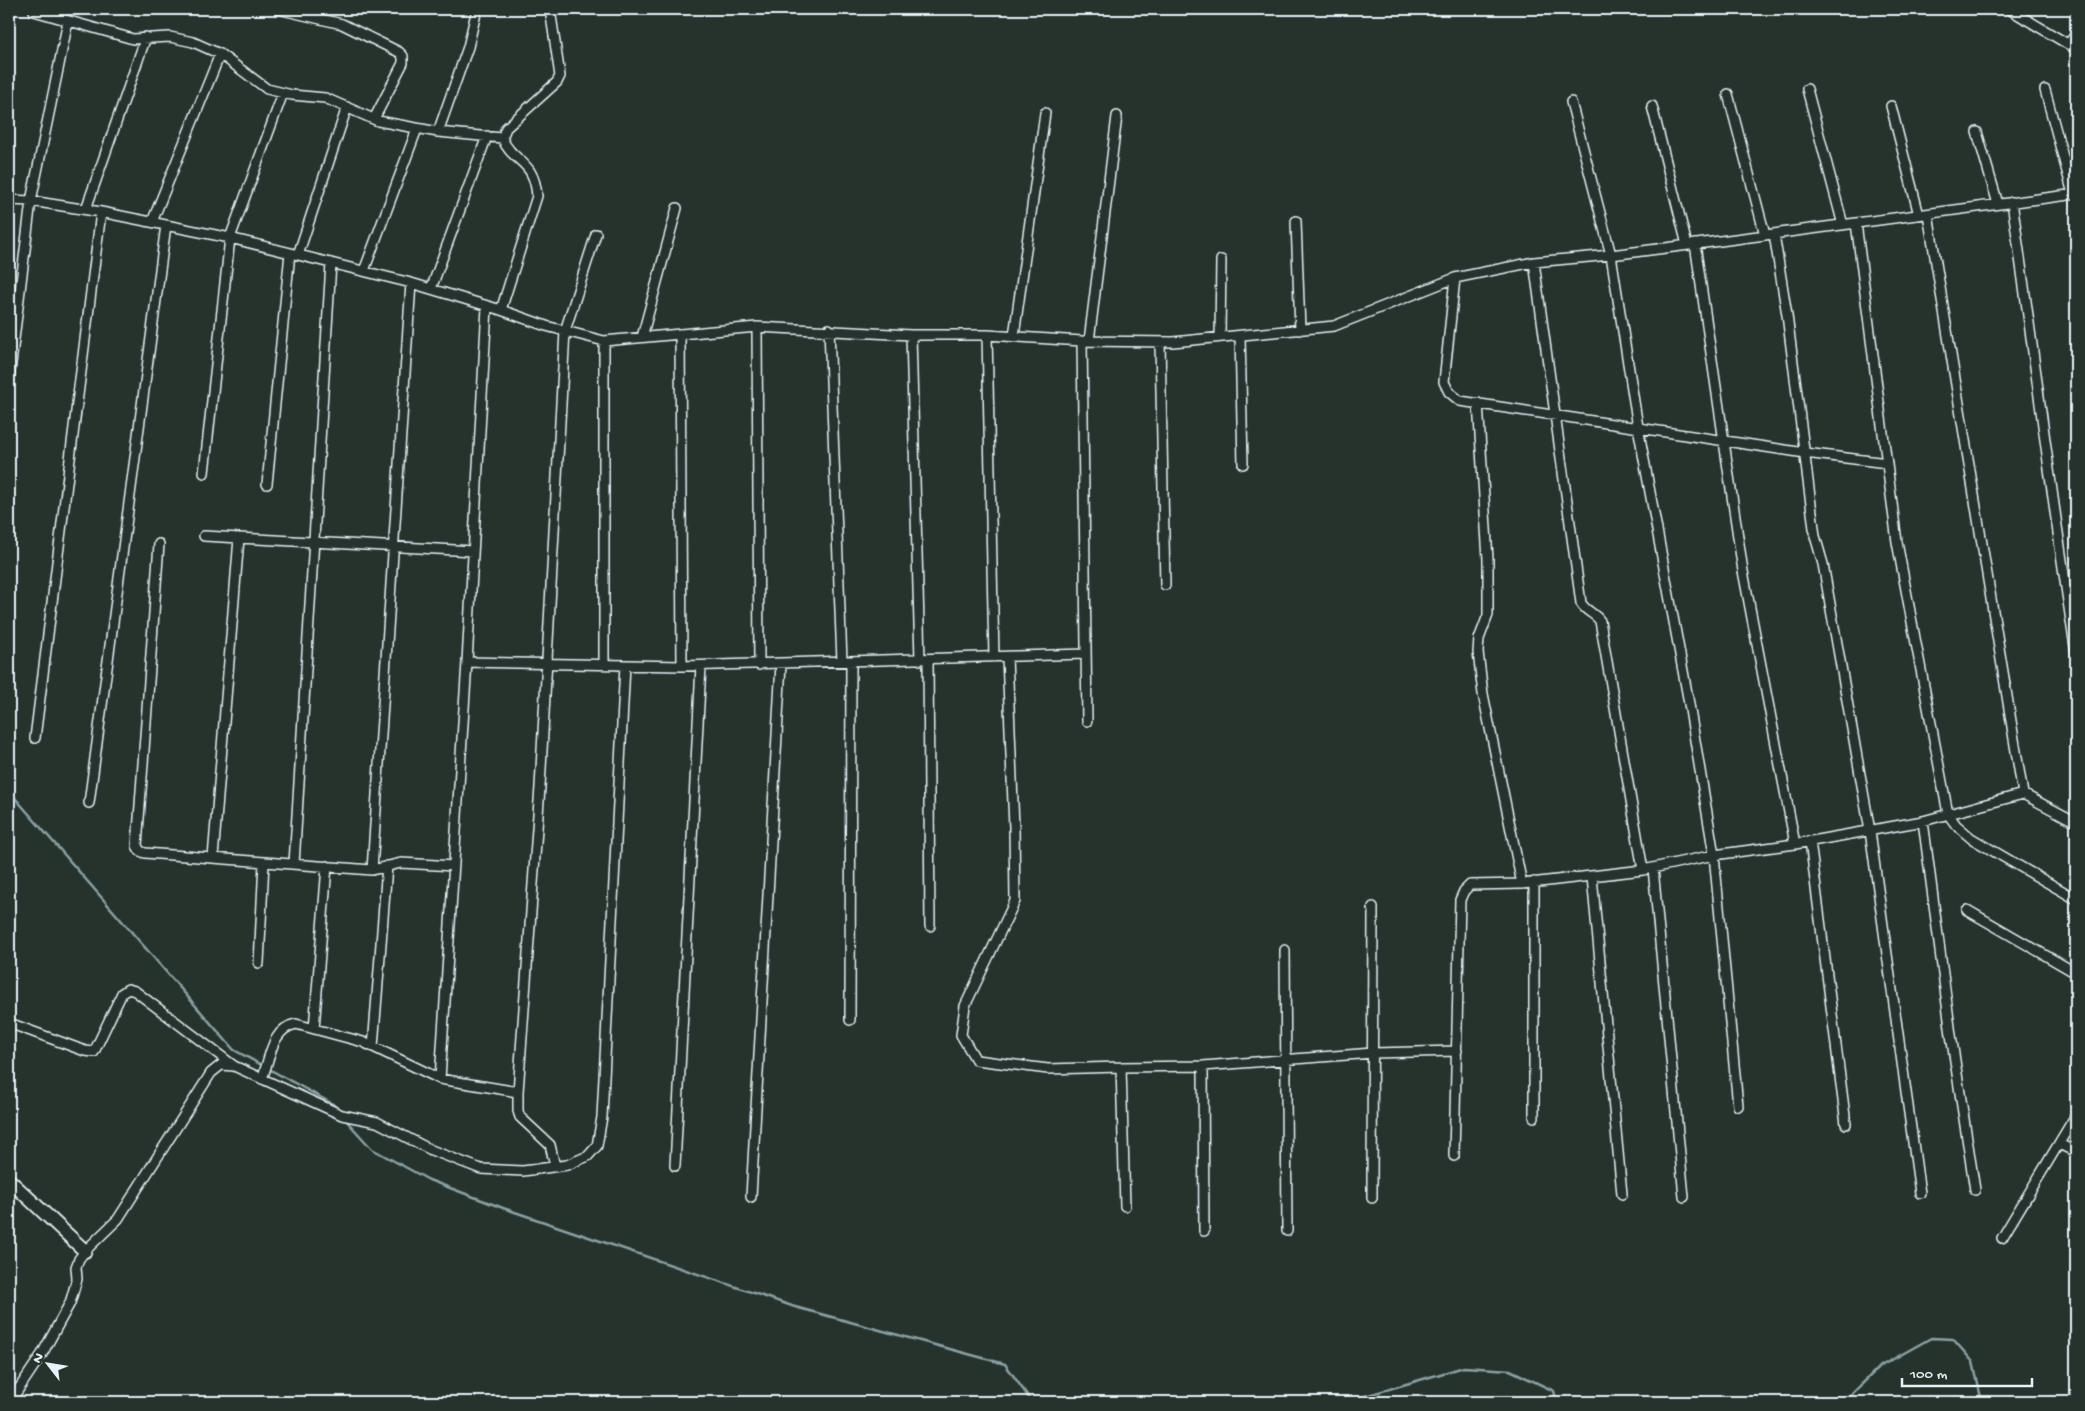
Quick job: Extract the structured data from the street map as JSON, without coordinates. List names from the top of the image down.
{
  "scale_bar": "100 m",
  "north": "top left"
}
